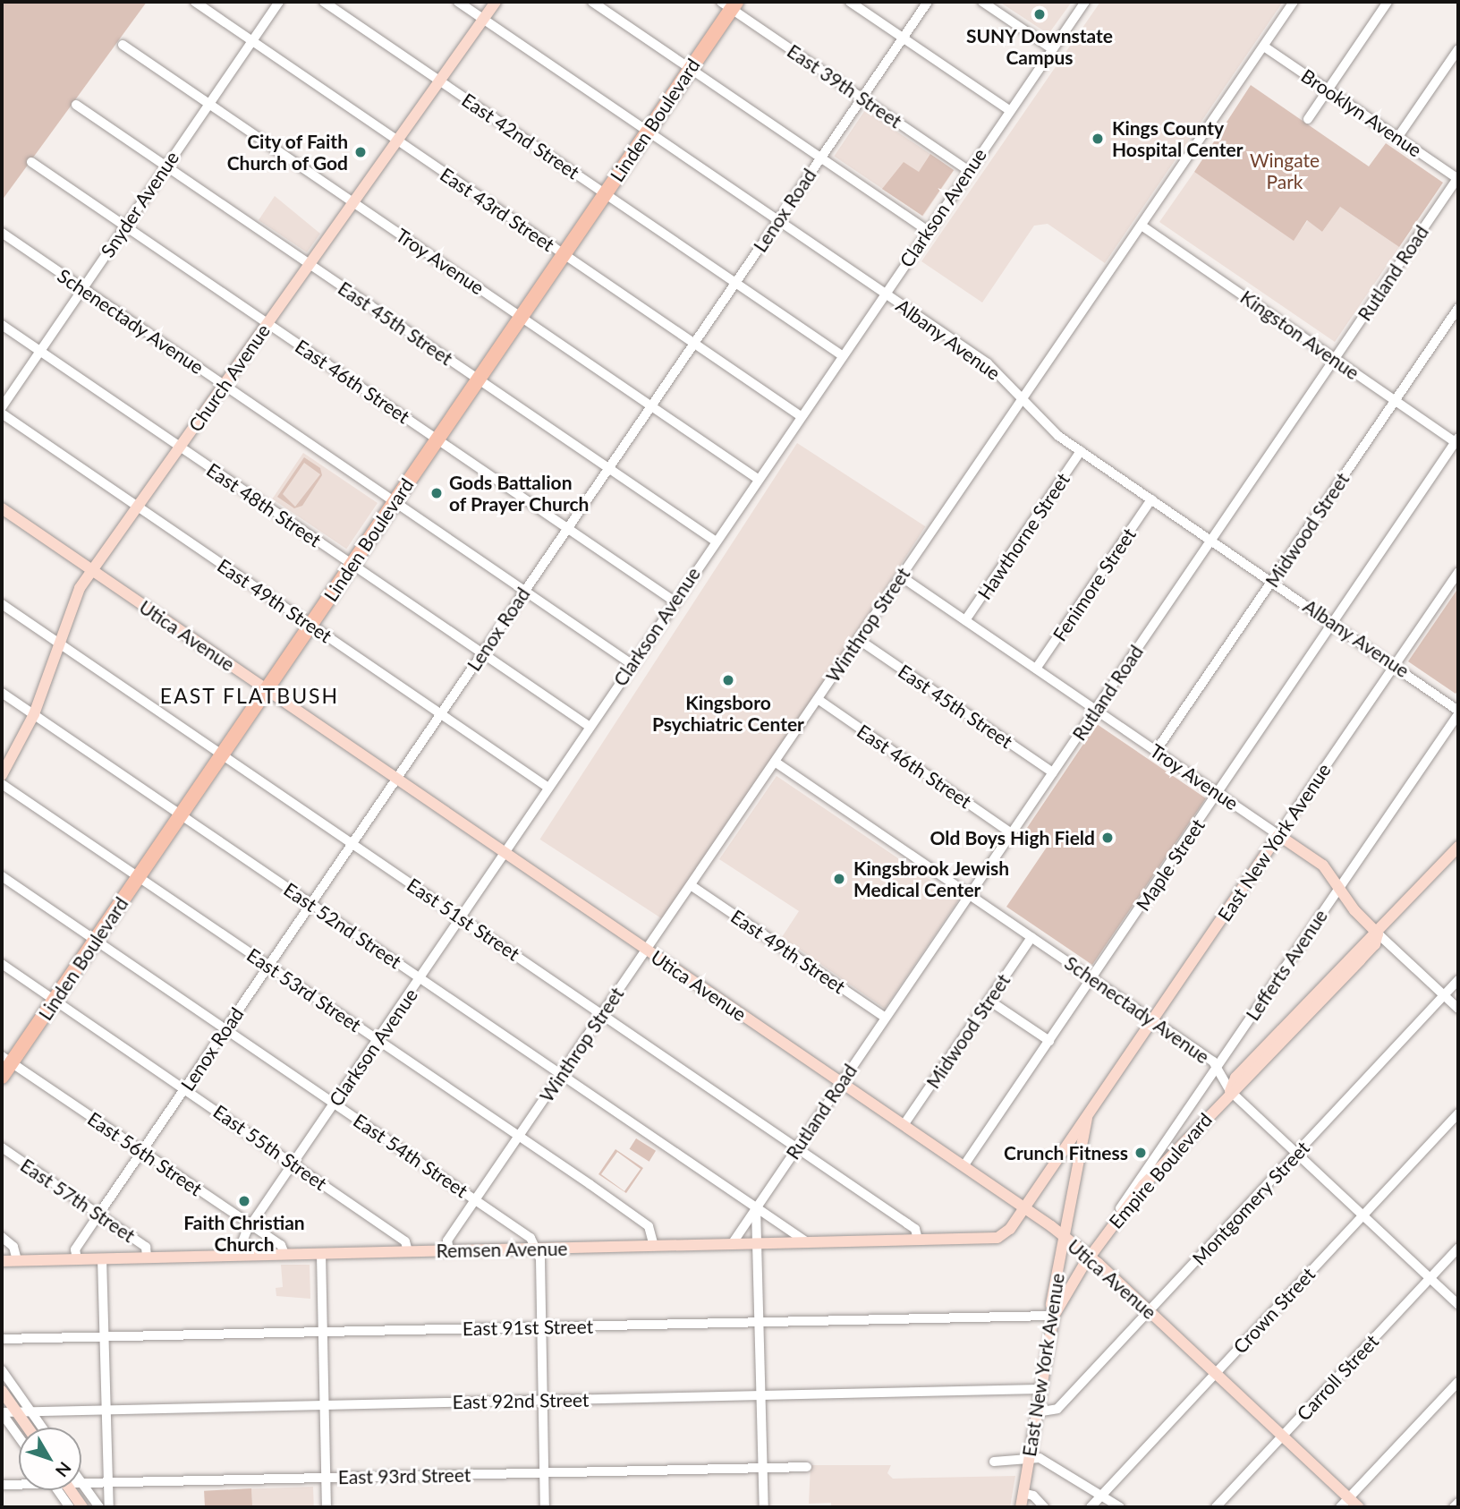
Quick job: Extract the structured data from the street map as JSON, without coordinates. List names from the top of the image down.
{
  "streets": {
    "highway": ["Linden Boulevard"],
    "main road": [
      "Troy Avenue",
      "Church Avenue",
      "Utica Avenue",
      "East New York Avenue",
      "Empire Boulevard",
      "Remsen Avenue"
    ],
    "street": [
      "East 39th Street",
      "Brooklyn Avenue",
      "East 42nd Street",
      "Snyder Avenue",
      "Clarkson Avenue",
      "East 43rd Street",
      "Lenox Road",
      "Rutland Road",
      "Schenectady Avenue",
      "East 45th Street",
      "Kingston Avenue",
      "Albany Avenue",
      "East 46th Street",
      "East 48th Street",
      "Midwood Street",
      "Hawthorne Street",
      "Fenimore Street",
      "East 49th Street",
      "Winthrop Street",
      "Maple Street",
      "East 51st Street",
      "East 52nd Street",
      "Lefferts Avenue",
      "East 53rd Street",
      "East 55th Street",
      "East 56th Street",
      "East 54th Street",
      "East 57th Street",
      "Montgomery Street",
      "Crown Street",
      "East 91st Street",
      "Carroll Street",
      "East 92nd Street",
      "East 93rd Street"
    ]
  },
  "crossings": [
    ["East 39th Street", "Linden Boulevard"],
    ["East 39th Street", "Clarkson Avenue"],
    ["East 39th Street", "Lenox Road"],
    ["Brooklyn Avenue", "Rutland Road"],
    ["Brooklyn Avenue", "Winthrop Street"],
    ["Linden Boulevard", "East 42nd Street"],
    ["Linden Boulevard", "East 43rd Street"],
    ["Linden Boulevard", "Troy Avenue"],
    ["Linden Boulevard", "Schenectady Avenue"],
    ["Linden Boulevard", "East 45th Street"],
    ["Linden Boulevard", "Albany Avenue"],
    ["Linden Boulevard", "East 46th Street"],
    ["Linden Boulevard", "East 48th Street"],
    ["Linden Boulevard", "East 49th Street"],
    ["Linden Boulevard", "Utica Avenue"],
    ["Linden Boulevard", "East 51st Street"],
    ["Linden Boulevard", "East 52nd Street"],
    ["Linden Boulevard", "East 53rd Street"],
    ["Linden Boulevard", "East 55th Street"],
    ["Linden Boulevard", "East 56th Street"],
    ["Linden Boulevard", "East 54th Street"],
    ["East 42nd Street", "Clarkson Avenue"],
    ["East 42nd Street", "Lenox Road"],
    ["East 42nd Street", "Church Avenue"],
    ["Snyder Avenue", "East 43rd Street"],
    ["Snyder Avenue", "Troy Avenue"],
    ["Snyder Avenue", "Schenectady Avenue"],
    ["Snyder Avenue", "East 45th Street"],
    ["Snyder Avenue", "East 46th Street"],
    ["Snyder Avenue", "East 48th Street"],
    ["Clarkson Avenue", "East 43rd Street"],
    ["Clarkson Avenue", "Troy Avenue"],
    ["Clarkson Avenue", "Schenectady Avenue"],
    ["Clarkson Avenue", "East 45th Street"],
    ["Clarkson Avenue", "Albany Avenue"],
    ["Clarkson Avenue", "East 46th Street"],
    ["Clarkson Avenue", "East 48th Street"],
    ["Clarkson Avenue", "East 49th Street"],
    ["Clarkson Avenue", "Utica Avenue"],
    ["Clarkson Avenue", "East 51st Street"],
    ["Clarkson Avenue", "East 52nd Street"],
    ["Clarkson Avenue", "East 53rd Street"],
    ["Clarkson Avenue", "East 55th Street"],
    ["Clarkson Avenue", "East 56th Street"],
    ["Clarkson Avenue", "East 54th Street"],
    ["Clarkson Avenue", "Remsen Avenue"],
    ["East 43rd Street", "Lenox Road"],
    ["East 43rd Street", "Church Avenue"],
    ["Lenox Road", "Troy Avenue"],
    ["Lenox Road", "Schenectady Avenue"],
    ["Lenox Road", "East 45th Street"],
    ["Lenox Road", "Albany Avenue"],
    ["Lenox Road", "East 46th Street"],
    ["Lenox Road", "East 48th Street"],
    ["Lenox Road", "East 49th Street"],
    ["Lenox Road", "Utica Avenue"],
    ["Lenox Road", "East 51st Street"],
    ["Lenox Road", "East 52nd Street"],
    ["Lenox Road", "East 53rd Street"],
    ["Lenox Road", "East 55th Street"],
    ["Lenox Road", "East 56th Street"],
    ["Lenox Road", "East 54th Street"],
    ["Lenox Road", "East 57th Street"],
    ["Lenox Road", "Remsen Avenue"],
    ["Troy Avenue", "Rutland Road"],
    ["Troy Avenue", "Church Avenue"],
    ["Troy Avenue", "Midwood Street"],
    ["Troy Avenue", "Hawthorne Street"],
    ["Troy Avenue", "Fenimore Street"],
    ["Troy Avenue", "Winthrop Street"],
    ["Troy Avenue", "East New York Avenue"],
    ["Troy Avenue", "Maple Street"],
    ["Troy Avenue", "Lefferts Avenue"],
    ["Troy Avenue", "Empire Boulevard"],
    ["Troy Avenue", "Montgomery Street"],
    ["Rutland Road", "Schenectady Avenue"],
    ["Rutland Road", "East 45th Street"],
    ["Rutland Road", "Kingston Avenue"],
    ["Rutland Road", "Albany Avenue"],
    ["Rutland Road", "East 46th Street"],
    ["Rutland Road", "East 49th Street"],
    ["Rutland Road", "Utica Avenue"],
    ["Rutland Road", "East 51st Street"],
    ["Rutland Road", "East 52nd Street"],
    ["Rutland Road", "Remsen Avenue"],
    ["Schenectady Avenue", "Church Avenue"],
    ["Schenectady Avenue", "Midwood Street"],
    ["Schenectady Avenue", "Winthrop Street"],
    ["Schenectady Avenue", "East New York Avenue"],
    ["Schenectady Avenue", "Maple Street"],
    ["Schenectady Avenue", "Lefferts Avenue"],
    ["Schenectady Avenue", "Empire Boulevard"],
    ["Schenectady Avenue", "Montgomery Street"],
    ["Schenectady Avenue", "Crown Street"],
    ["Schenectady Avenue", "Carroll Street"],
    ["East 45th Street", "Church Avenue"],
    ["East 45th Street", "Winthrop Street"],
    ["Kingston Avenue", "Midwood Street"],
    ["Kingston Avenue", "Winthrop Street"],
    ["Kingston Avenue", "Maple Street"],
    ["Albany Avenue", "Church Avenue"],
    ["Albany Avenue", "Midwood Street"],
    ["Albany Avenue", "Hawthorne Street"],
    ["Albany Avenue", "Fenimore Street"],
    ["Albany Avenue", "Winthrop Street"],
    ["Albany Avenue", "East New York Avenue"],
    ["Albany Avenue", "Maple Street"],
    ["Albany Avenue", "Lefferts Avenue"],
    ["Church Avenue", "East 46th Street"],
    ["Church Avenue", "East 48th Street"],
    ["Church Avenue", "East 49th Street"],
    ["Church Avenue", "Utica Avenue"],
    ["Church Avenue", "East 51st Street"],
    ["Church Avenue", "East 52nd Street"],
    ["East 46th Street", "Winthrop Street"],
    ["Midwood Street", "Utica Avenue"],
    ["East 49th Street", "Winthrop Street"],
    ["Winthrop Street", "Utica Avenue"],
    ["Winthrop Street", "East 51st Street"],
    ["Winthrop Street", "East 52nd Street"],
    ["Winthrop Street", "East 53rd Street"],
    ["Winthrop Street", "East 54th Street"],
    ["Winthrop Street", "Remsen Avenue"],
    ["Utica Avenue", "East New York Avenue"],
    ["Utica Avenue", "Maple Street"],
    ["Utica Avenue", "Empire Boulevard"],
    ["Utica Avenue", "Montgomery Street"],
    ["Utica Avenue", "Crown Street"],
    ["Utica Avenue", "Carroll Street"],
    ["East New York Avenue", "Empire Boulevard"],
    ["East New York Avenue", "Montgomery Street"],
    ["East New York Avenue", "Remsen Avenue"],
    ["East New York Avenue", "East 91st Street"],
    ["East New York Avenue", "East 92nd Street"],
    ["East 51st Street", "Remsen Avenue"],
    ["East 52nd Street", "Remsen Avenue"],
    ["Lefferts Avenue", "Empire Boulevard"],
    ["East 53rd Street", "Remsen Avenue"],
    ["East 55th Street", "Remsen Avenue"],
    ["East 56th Street", "Remsen Avenue"],
    ["East 54th Street", "Remsen Avenue"],
    ["Empire Boulevard", "East 91st Street"],
    ["East 57th Street", "Remsen Avenue"]
  ],
  "districts": ["EAST FLATBUSH"],
  "parks": ["Wingate Park"],
  "places": [
    "SUNY Downstate Campus",
    "Kings County Hospital Center",
    "City of Faith Church of God",
    "Gods Battalion of Prayer Church",
    "Kingsboro Psychiatric Center",
    "Old Boys High Field",
    "Kingsbrook Jewish Medical Center",
    "Crunch Fitness",
    "Faith Christian Church"
  ],
  "north": "bottom right"
}
